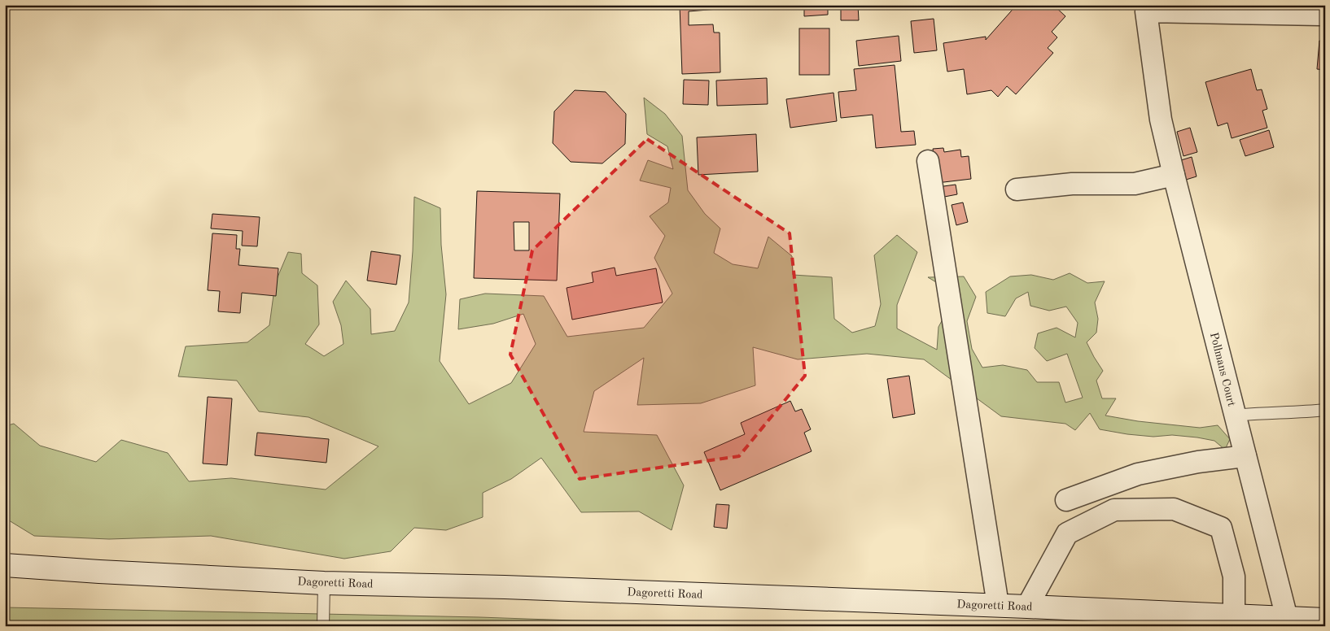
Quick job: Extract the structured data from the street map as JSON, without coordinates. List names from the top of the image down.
{
  "streets": {
    "main road": ["Dagoretti Road"],
    "street": ["Pollmans Court"]
  },
  "crossings": [
    ["Pollmans Court", "Dagoretti Road"]
  ]
}
